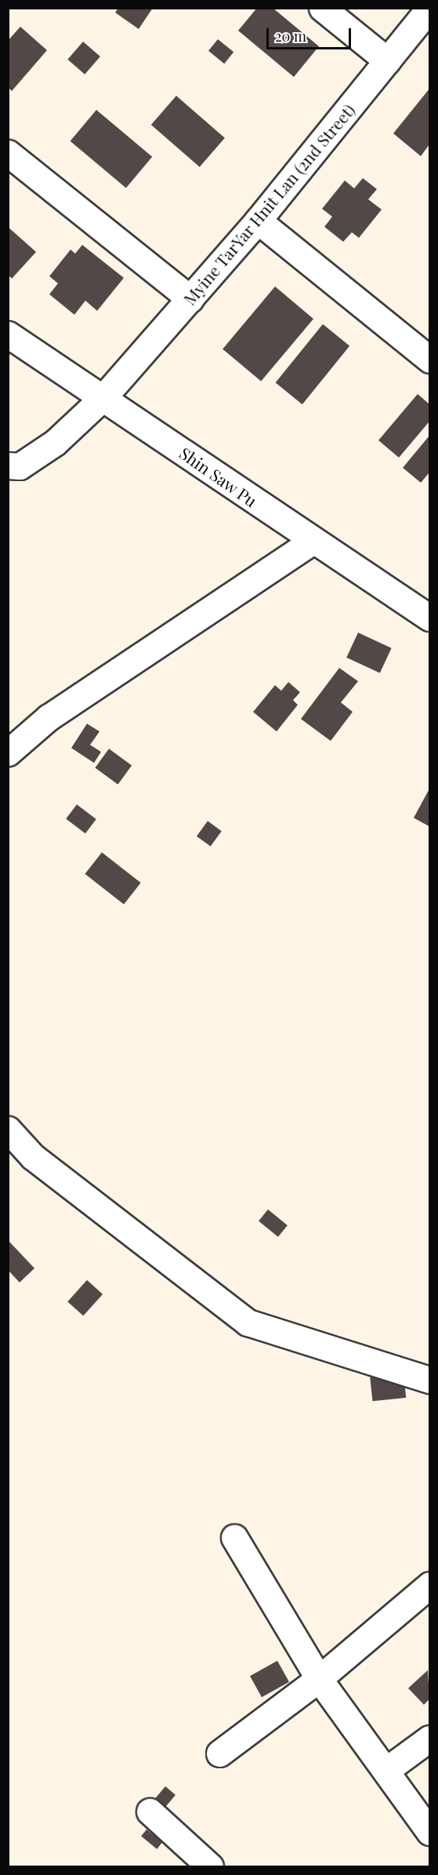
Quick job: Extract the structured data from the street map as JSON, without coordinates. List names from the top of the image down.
{
  "streets": {
    "street": ["Myine TarYar Hnit Lan (2nd Street)", "Shin Saw Pu"]
  },
  "crossings": [
    ["Myine TarYar Hnit Lan (2nd Street)", "Shin Saw Pu"]
  ],
  "scale_bar": "20 m"
}
